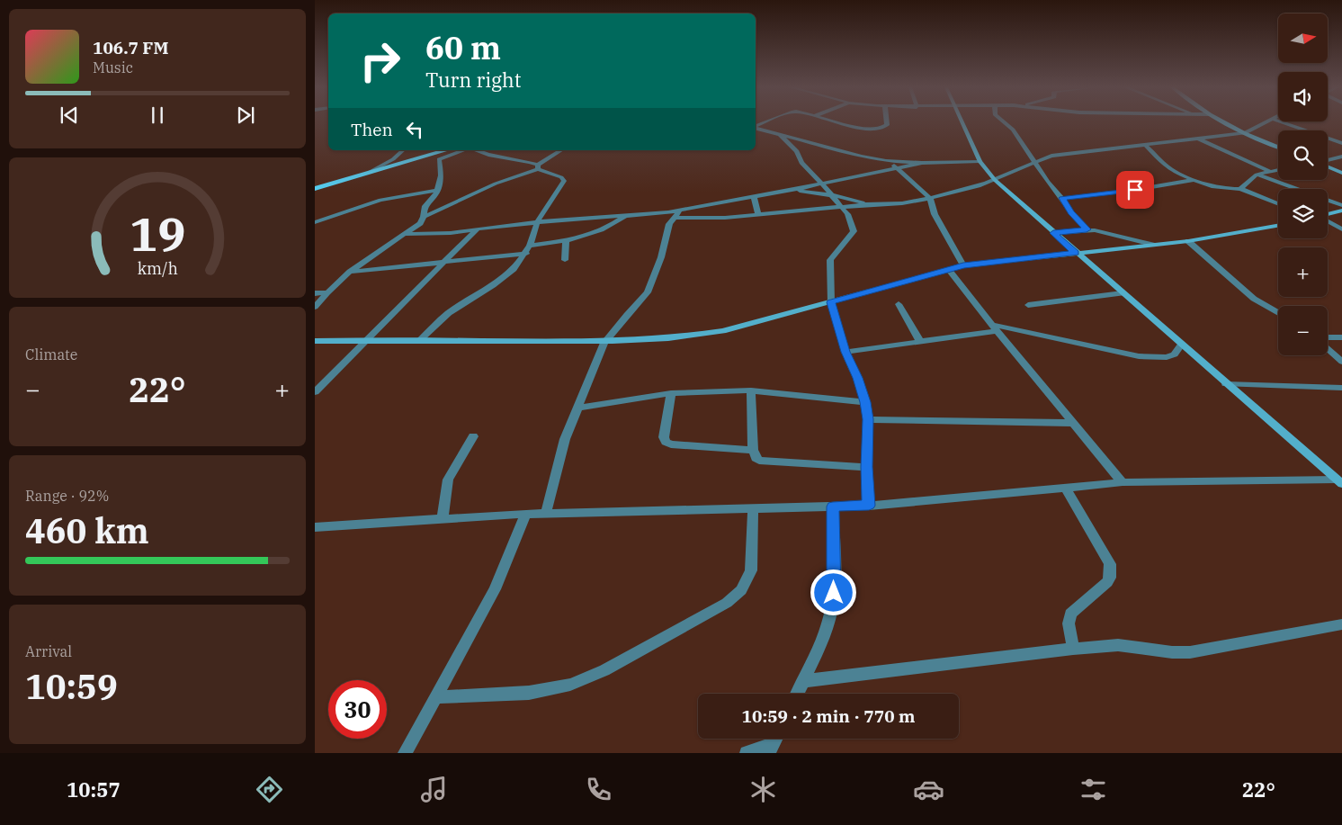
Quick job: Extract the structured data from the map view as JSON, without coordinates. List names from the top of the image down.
{
  "north": "right",
  "page": {
    "map_buttons": ["+", "−"],
    "turn": ["60 m", "Turn right"],
    "song": ["106.7 FM", "Music"],
    "then": "Then",
    "tile": [
      "Climate",
      ["Range · 92%", "460 km"],
      ["Arrival", "10:59"]
    ],
    "heat": ["−", "22°", "+"],
    "limit": "30",
    "trip": "10:59 · 2 min · 770 m",
    "tabs": ["10:57", "22°"],
    "gauge": ["19", "km/h"]
  }
}
